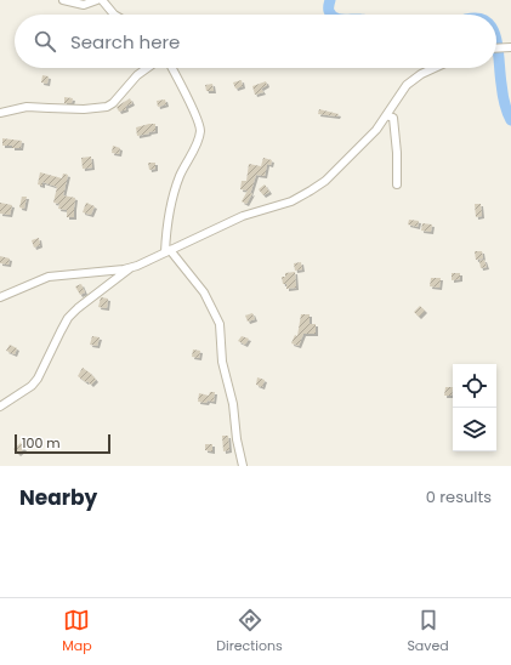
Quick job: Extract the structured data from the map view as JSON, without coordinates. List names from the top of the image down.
{
  "scale_bar": "100 m",
  "page": {
    "search": "Search here",
    "scale": "100 m",
    "heading": ["Nearby", "0 results"],
    "nav": ["Map", "Directions", "Saved"]
  }
}
